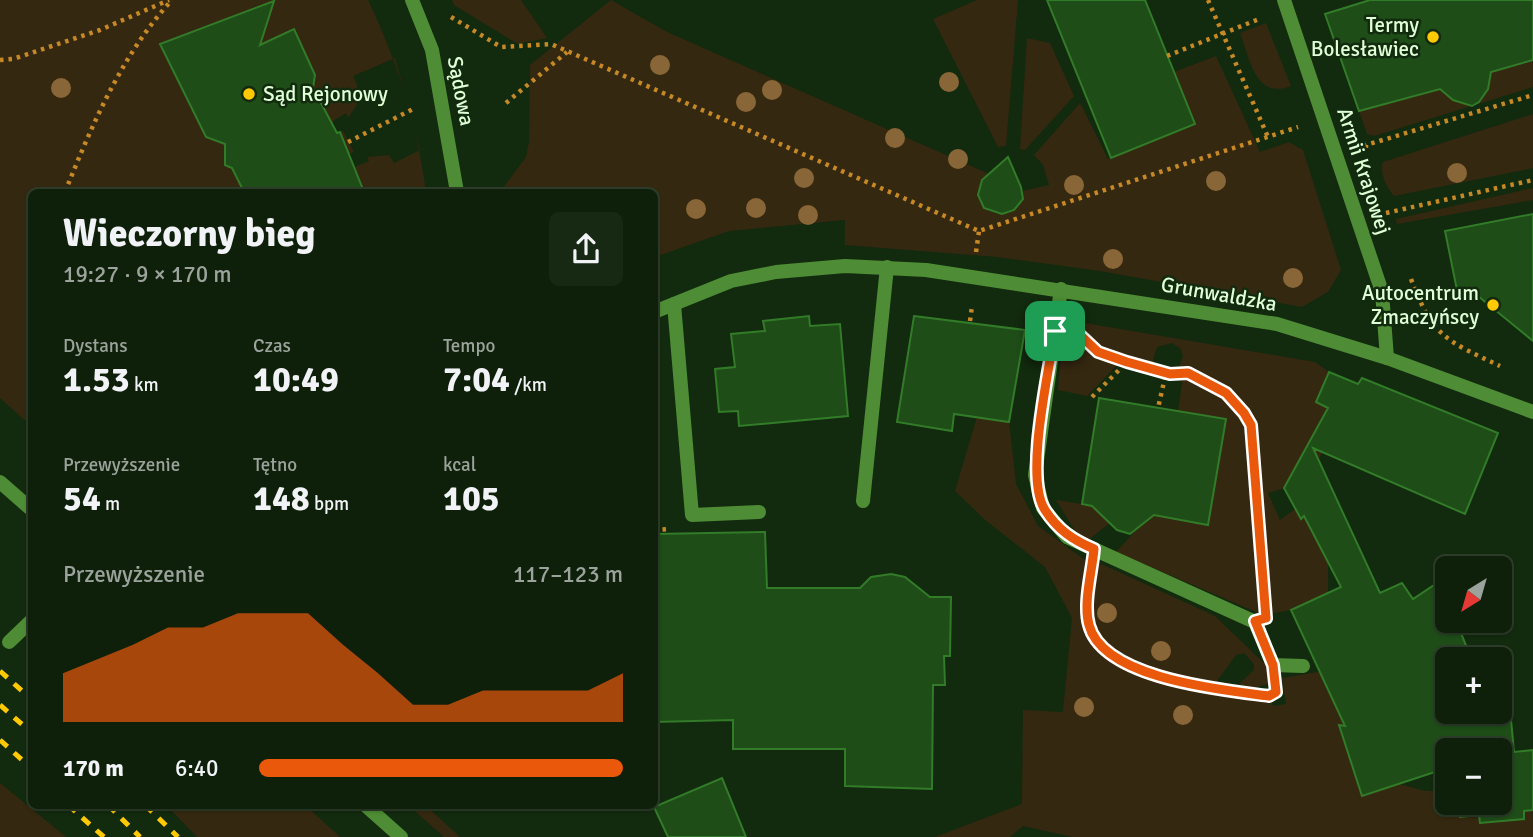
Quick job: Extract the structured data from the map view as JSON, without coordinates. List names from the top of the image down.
{
  "streets": {
    "street": ["Sądowa", "Armii Krajowej", "Grunwaldzka"]
  },
  "crossings": [
    ["Armii Krajowej", "Grunwaldzka"]
  ],
  "places": ["Termy Bolesławiec", "Sąd Rejonowy", "Autocentrum Zmaczyńscy"],
  "north": "bottom left",
  "page": {
    "heading": ["Wieczorny bieg", "19:27 · 9 × 170 m"],
    "stats": [
      ["Dystans", "1.53 km"],
      ["Czas", "10:49"],
      ["Tempo", "7:04 /km"],
      ["Przewyższenie", "54 m"],
      ["Tętno", "148 bpm"],
      ["kcal", "105"]
    ],
    "chart": ["Przewyższenie", "117–123 m"],
    "map_buttons": ["+", "−"],
    "list": [
      {
        "name": "170 m",
        "note": "6:40"
      }
    ]
  }
}
